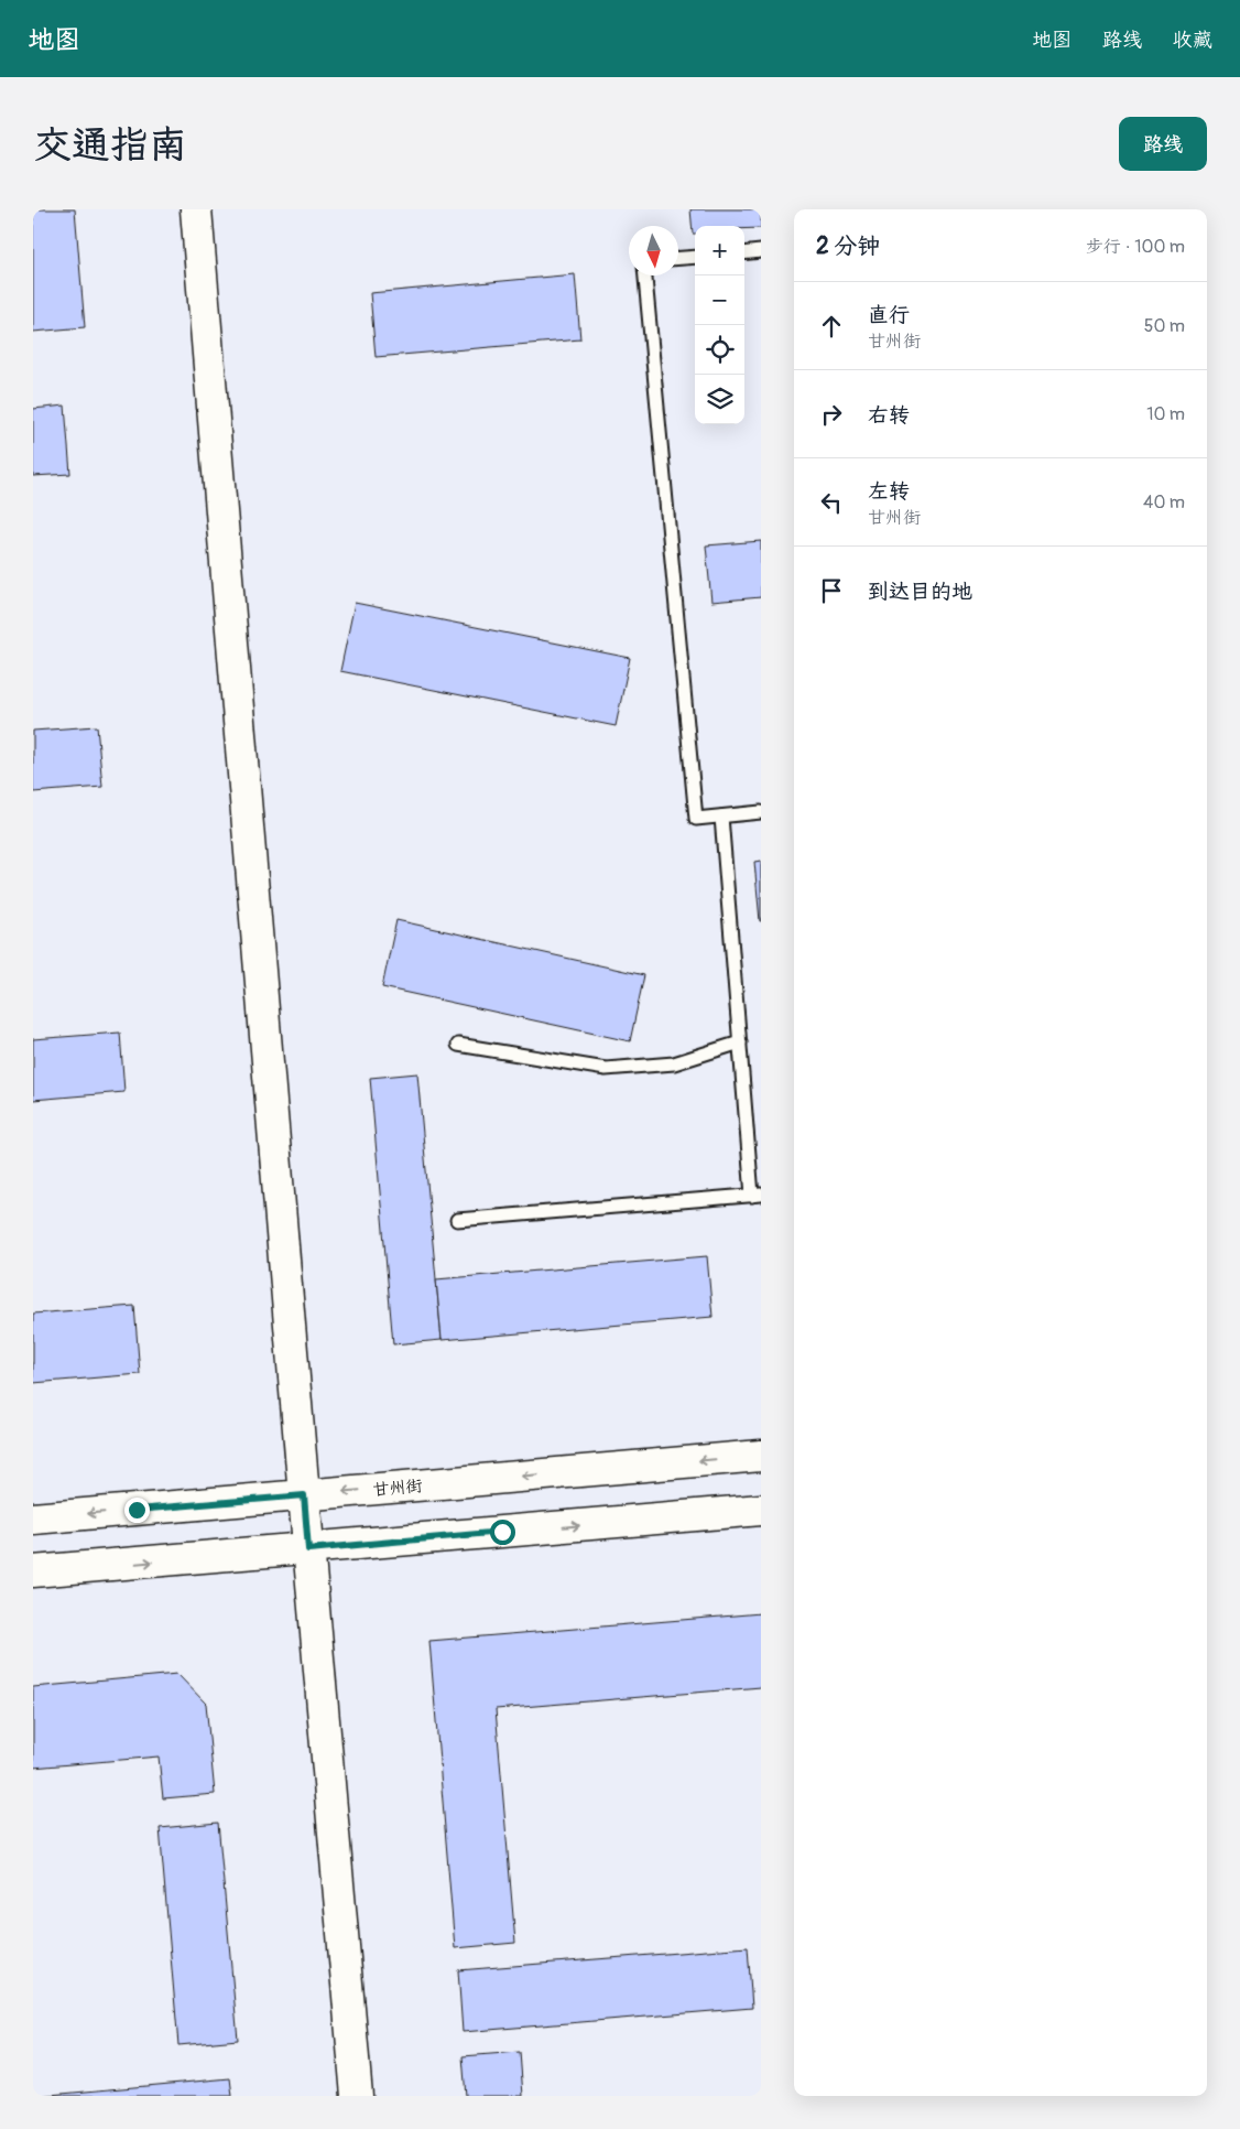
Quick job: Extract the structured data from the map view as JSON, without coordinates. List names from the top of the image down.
{
  "streets": {
    "street": ["甘州街"]
  },
  "north": "bottom",
  "page": {
    "header": "地图",
    "nav": ["地图", "路线", "收藏"],
    "buttons": "路线",
    "title": "交通指南",
    "heading": ["2 分钟", "步行 · 100 m"],
    "map_buttons": ["+", "−"],
    "list": [
      ["直行", "甘州街", "50 m"],
      ["右转", "10 m"],
      ["左转", "甘州街", "40 m"],
      "到达目的地"
    ]
  }
}
